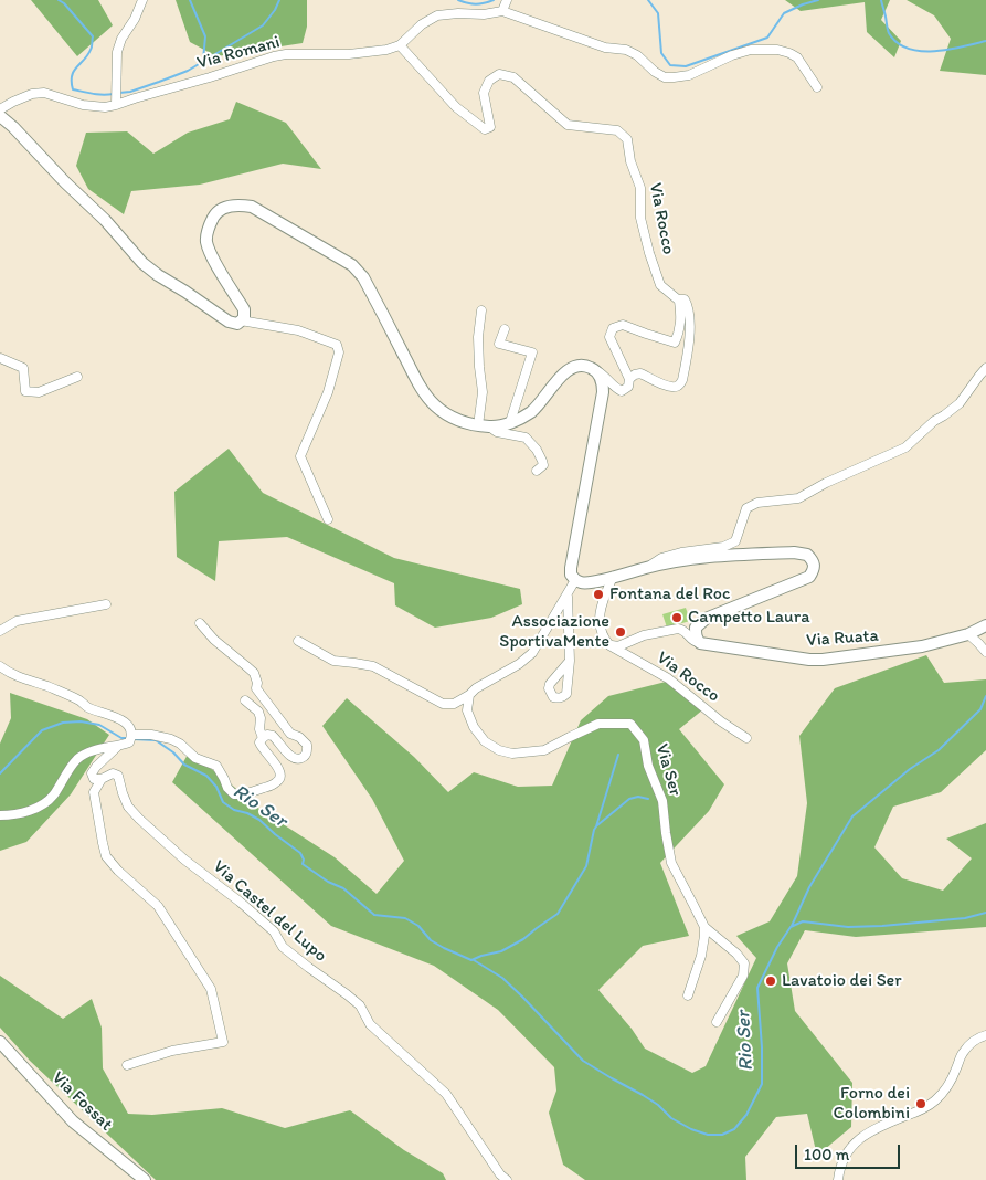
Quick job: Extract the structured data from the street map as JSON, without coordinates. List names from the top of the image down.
{
  "streets": {
    "street": [
      "Via Romani",
      "Via Rocco",
      "Via Ruata",
      "Via Ser",
      "Via Castel del Lupo",
      "Via Fossat"
    ]
  },
  "crossings": [
    ["Via Romani", "Via Rocco"],
    ["Via Rocco", "Via Ruata"]
  ],
  "water": ["Rio Ser"],
  "places": [
    "Fontana del Roc",
    "Campetto Laura",
    "Associazione SportivaMente",
    "Lavatoio dei Ser",
    "Forno dei Colombini"
  ],
  "scale_bar": "100 m"
}
